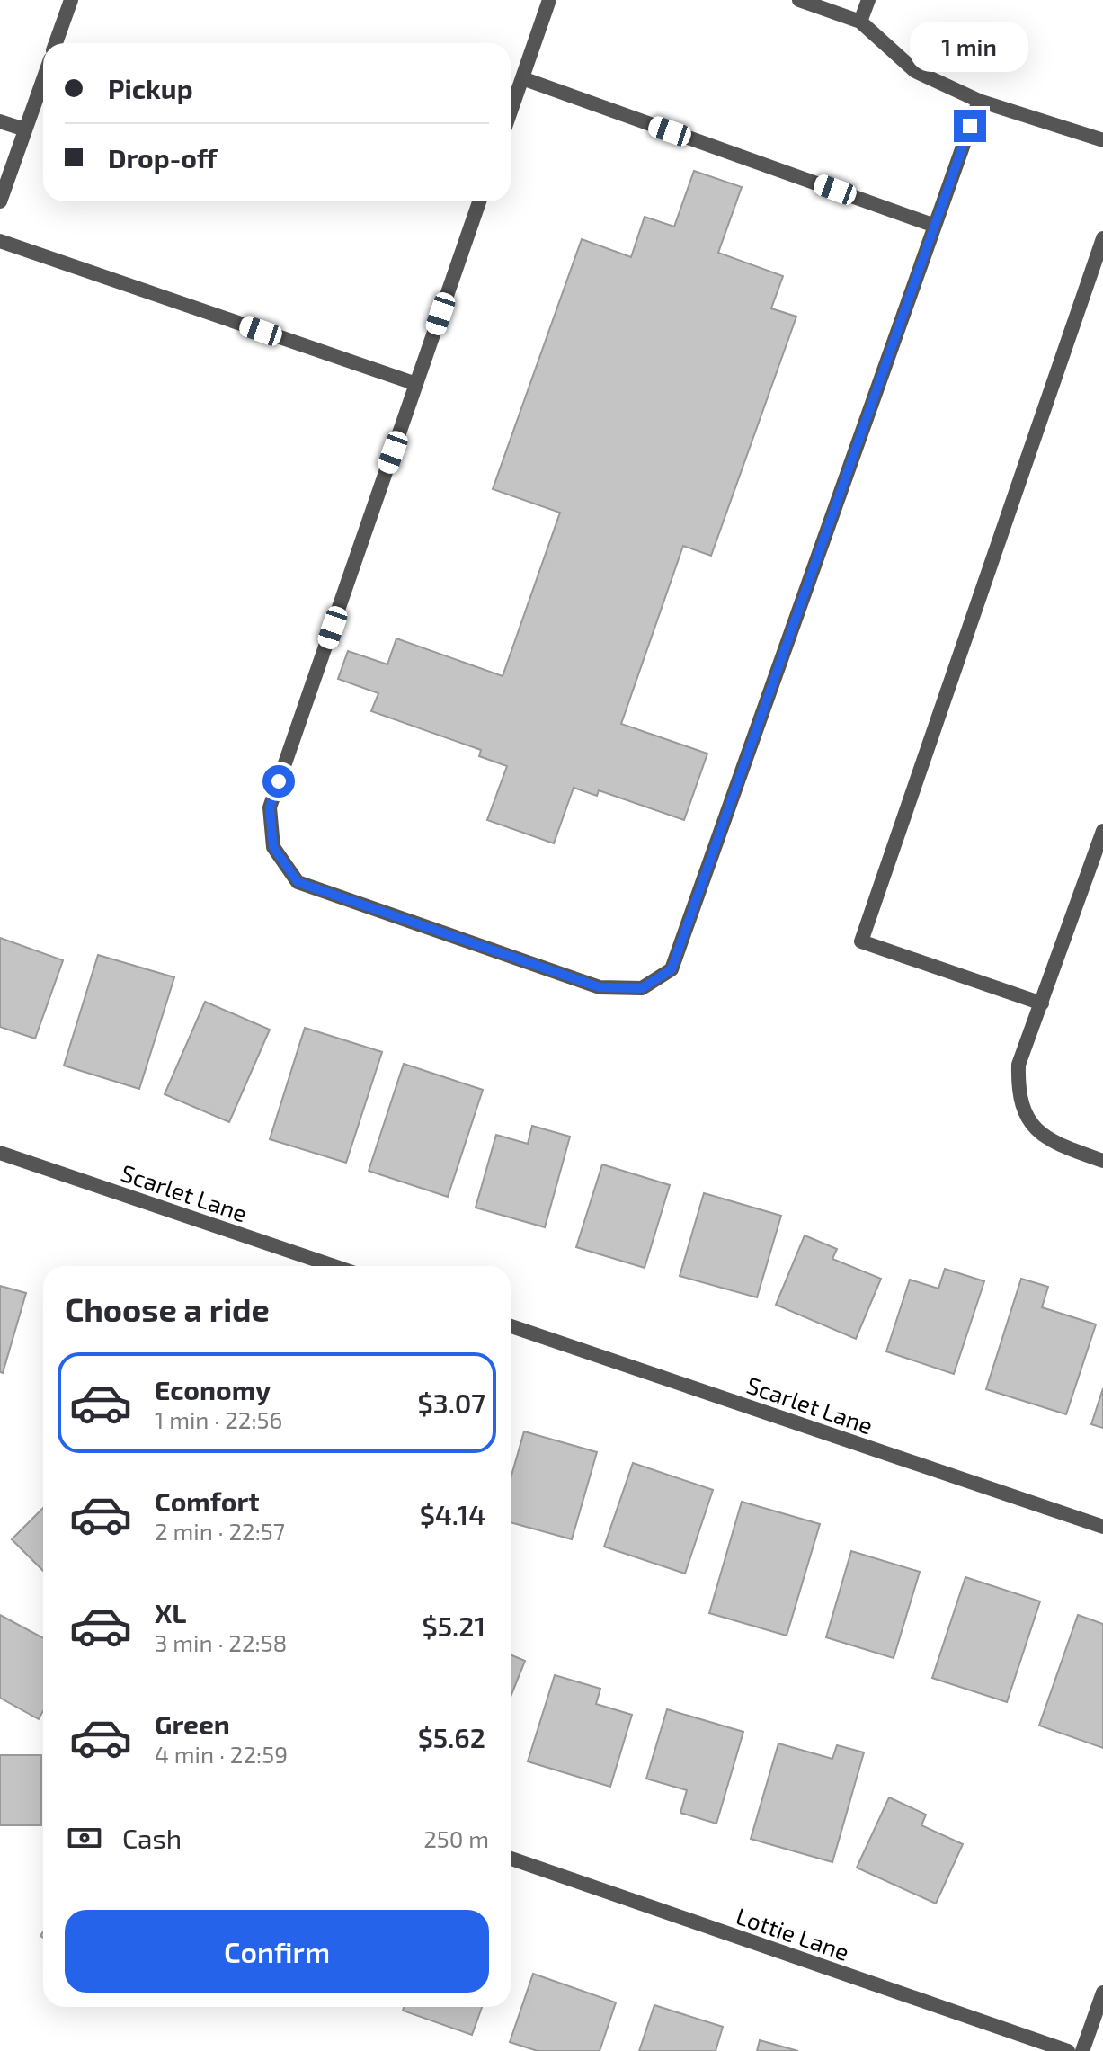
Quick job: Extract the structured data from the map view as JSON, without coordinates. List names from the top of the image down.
{
  "streets": {
    "street": ["Scarlet Lane", "Lottie Lane"]
  },
  "page": {
    "bubble": "1 min",
    "banner": ["Pickup", "Drop-off"],
    "heading": "Choose a ride",
    "list": [
      {
        "name": "Economy",
        "note": "1 min · 22:56",
        "value": "$3.07"
      },
      {
        "name": "Comfort",
        "note": "2 min · 22:57",
        "value": "$4.14"
      },
      {
        "name": "XL",
        "note": "3 min · 22:58",
        "value": "$5.21"
      },
      {
        "name": "Green",
        "note": "4 min · 22:59",
        "value": "$5.62"
      }
    ],
    "pay": ["Cash", "250 m"],
    "buttons": "Confirm"
  }
}
